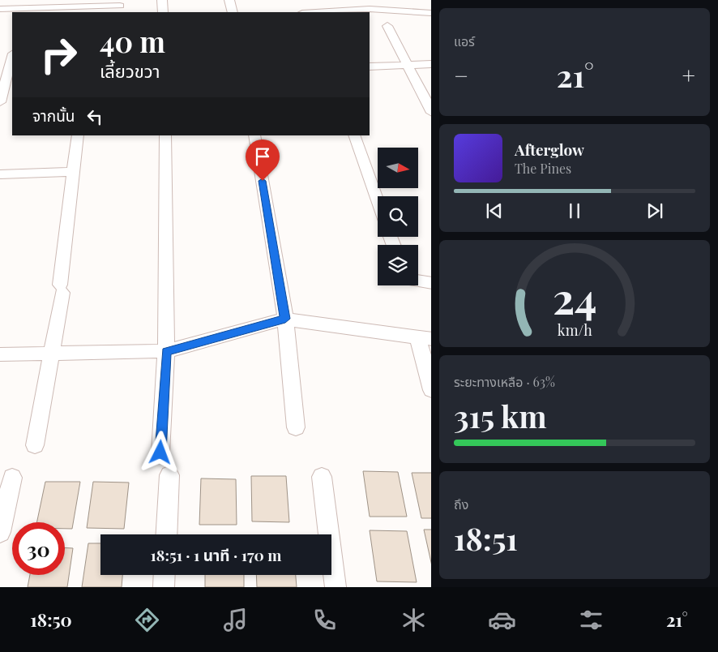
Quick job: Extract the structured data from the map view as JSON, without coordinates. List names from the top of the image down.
{
  "north": "right",
  "page": {
    "tile": [
      "แอร์",
      ["ระยะทางเหลือ · 63%", "315 km"],
      ["ถึง", "18:51"]
    ],
    "turn": ["40 m", "เลี้ยวขวา"],
    "heat": ["−", "21°", "+"],
    "then": "จากนั้น",
    "song": ["Afterglow", "The Pines"],
    "limit": "30",
    "trip": "18:51 · 1 นาที · 170 m",
    "tabs": ["18:50", "21°"],
    "gauge": ["24", "km/h"]
  }
}
